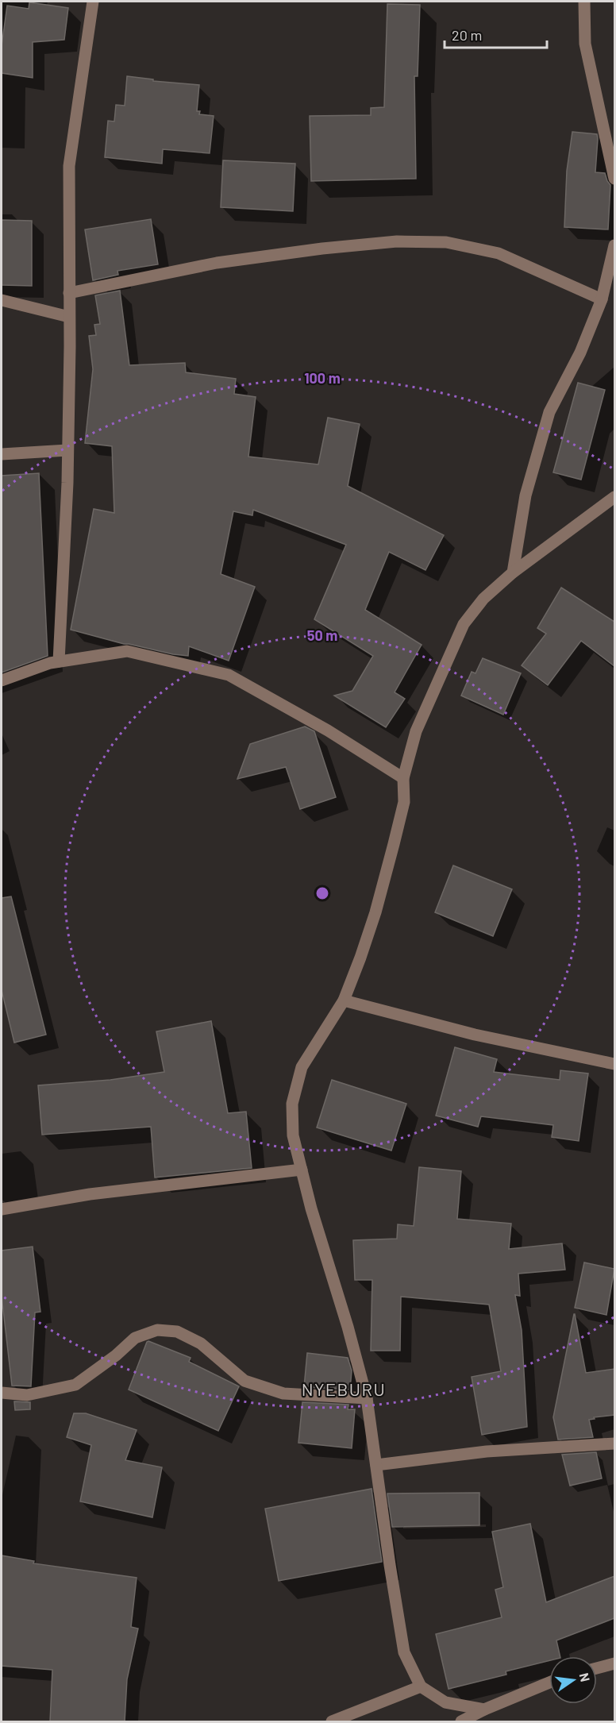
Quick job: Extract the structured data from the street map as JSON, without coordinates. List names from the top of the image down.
{
  "districts": ["NYEBURU"],
  "scale_bar": "20 m",
  "north": "right",
  "rings": ["100 m", "50 m"]
}
